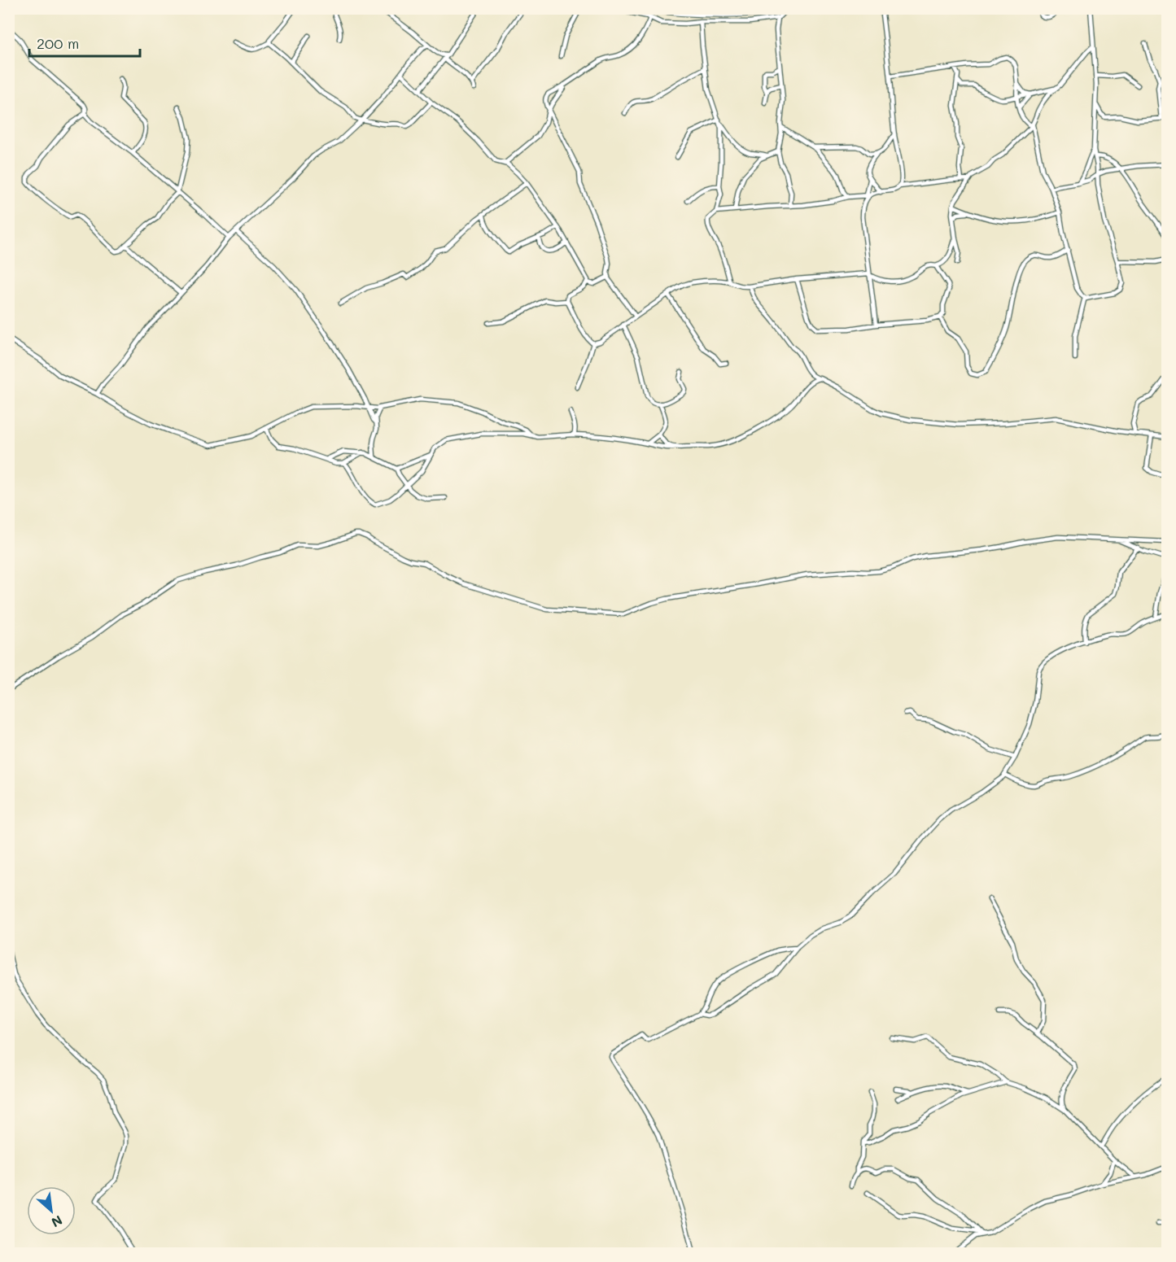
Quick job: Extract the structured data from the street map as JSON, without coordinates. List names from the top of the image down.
{
  "scale_bar": "200 m",
  "north": "bottom right"
}
